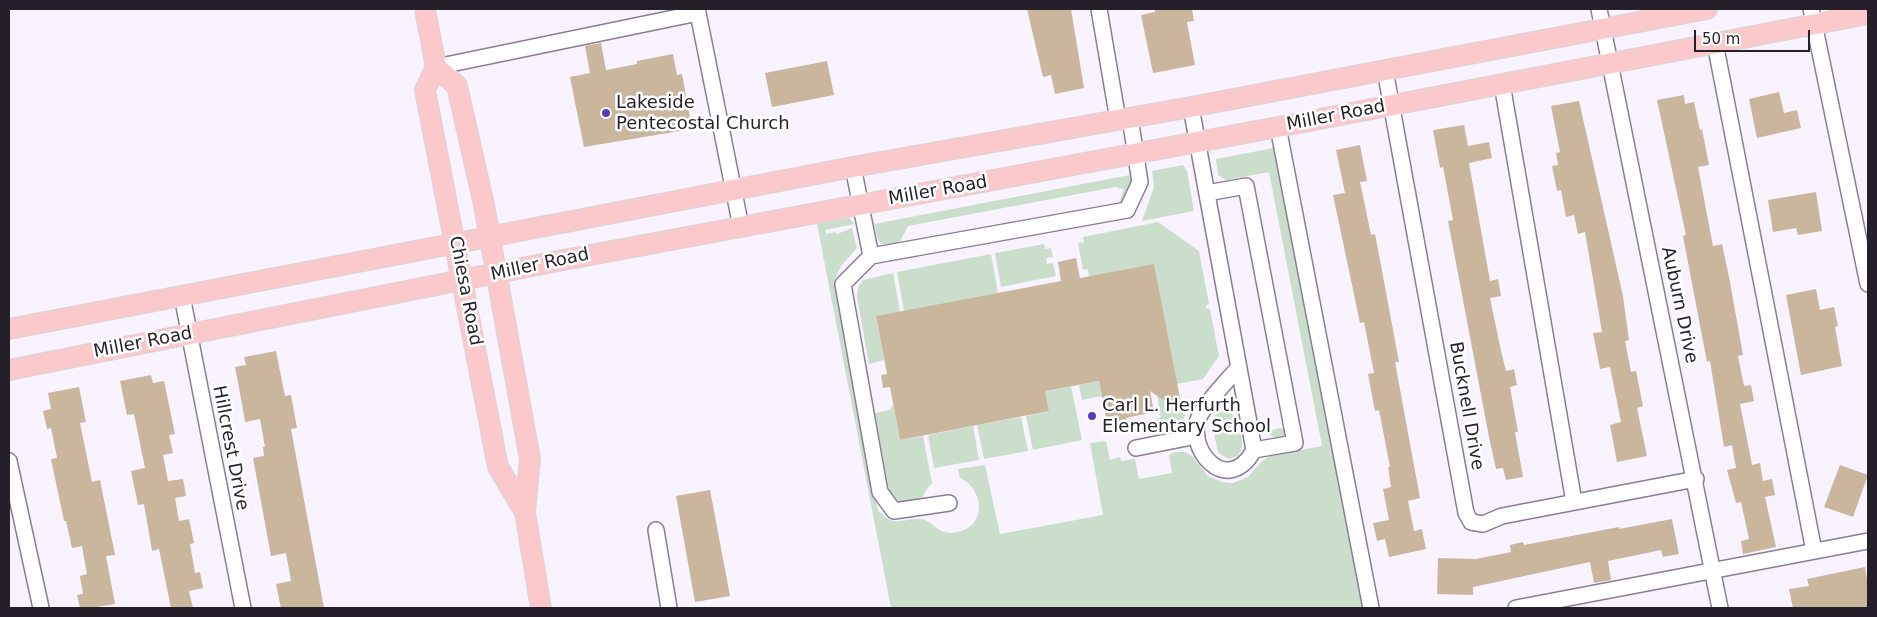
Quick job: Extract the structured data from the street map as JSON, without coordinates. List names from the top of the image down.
{
  "streets": {
    "main road": ["Miller Road", "Chiesa Road"],
    "street": ["Auburn Drive", "Bucknell Drive", "Hillcrest Drive"]
  },
  "crossings": [
    ["Miller Road", "Chiesa Road"],
    ["Miller Road", "Auburn Drive"],
    ["Miller Road", "Bucknell Drive"],
    ["Miller Road", "Hillcrest Drive"],
    ["Auburn Drive", "Bucknell Drive"]
  ],
  "places": ["Lakeside Pentecostal Church", "Carl L. Herfurth Elementary School"],
  "scale_bar": "50 m"
}
